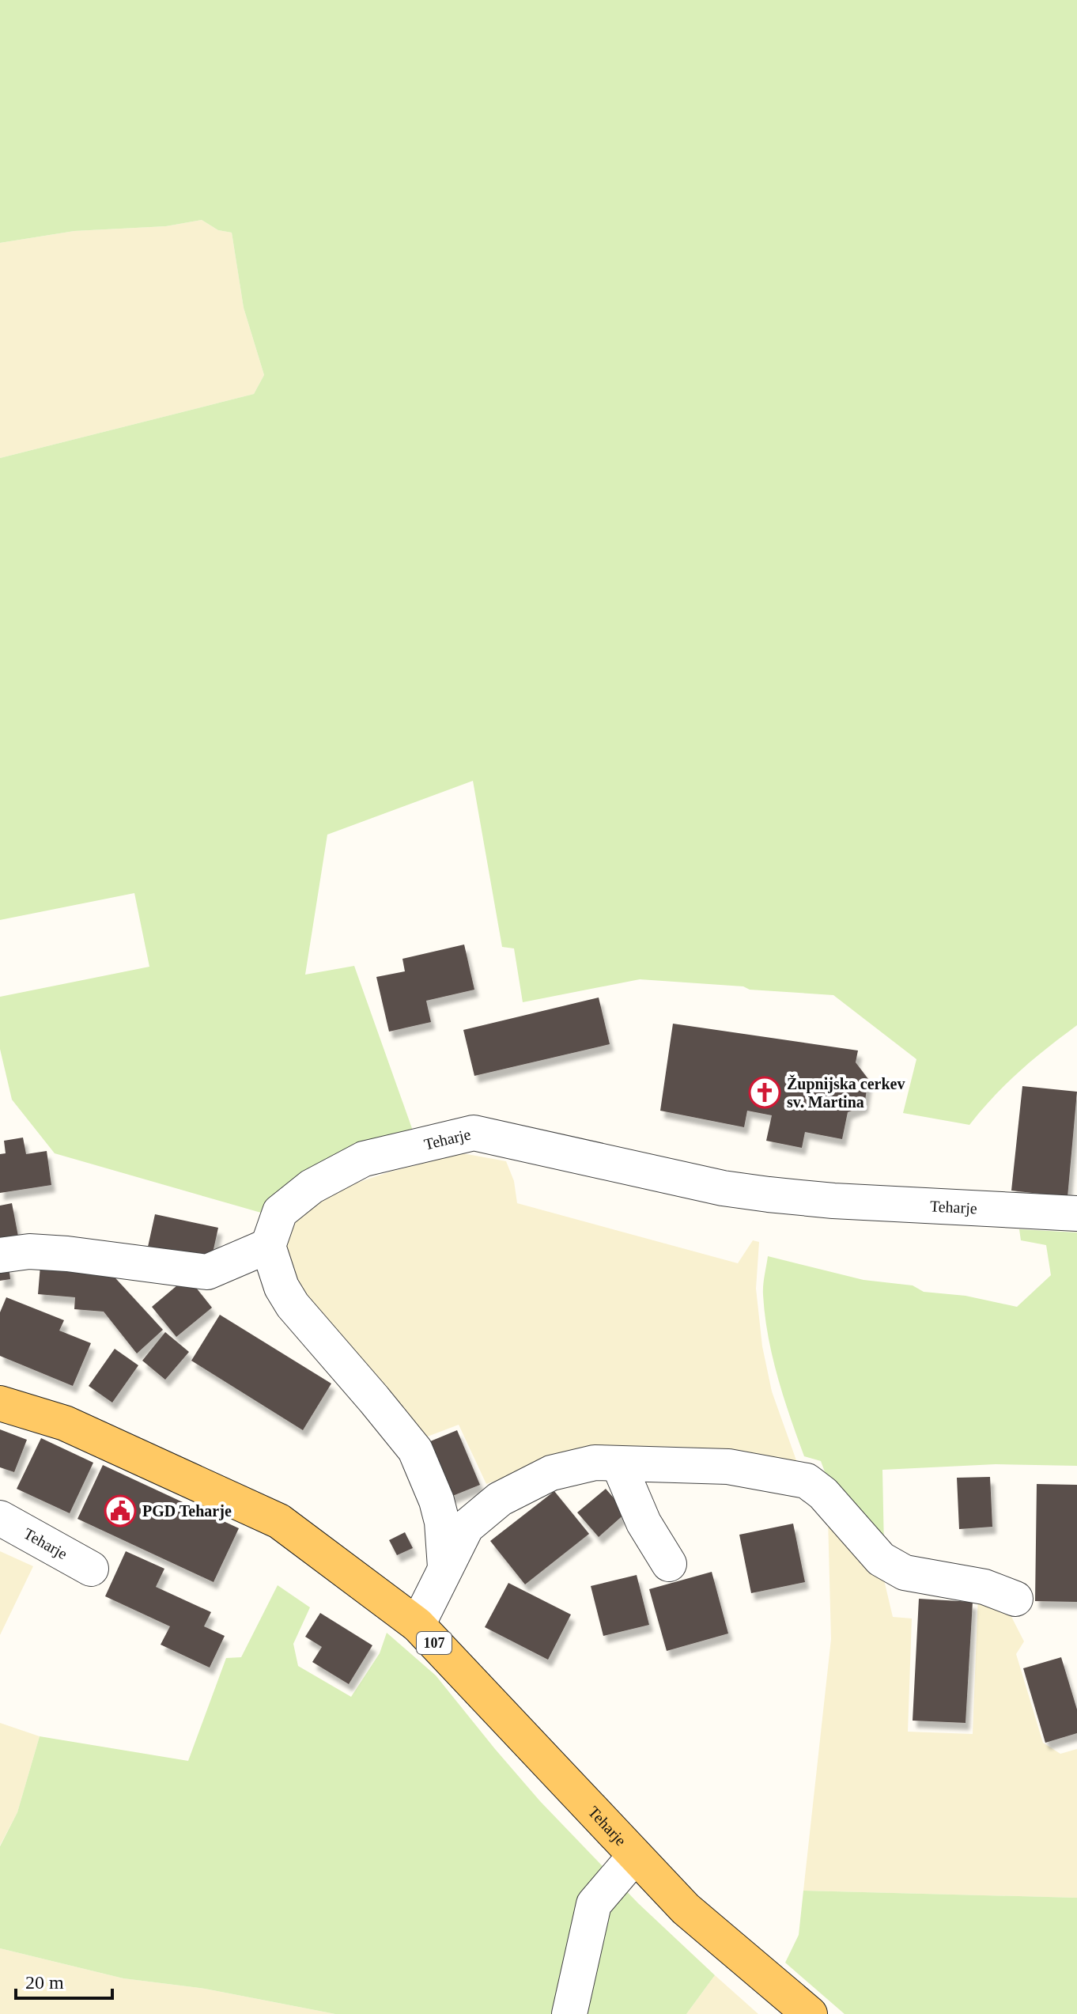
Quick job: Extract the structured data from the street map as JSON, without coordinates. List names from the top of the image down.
{
  "streets": {
    "main road": ["Teharje", "107"]
  },
  "places": {
    "church": ["Župnijska cerkev sv. Martina"],
    "public building": ["PGD Teharje"]
  },
  "scale_bar": "20 m"
}
